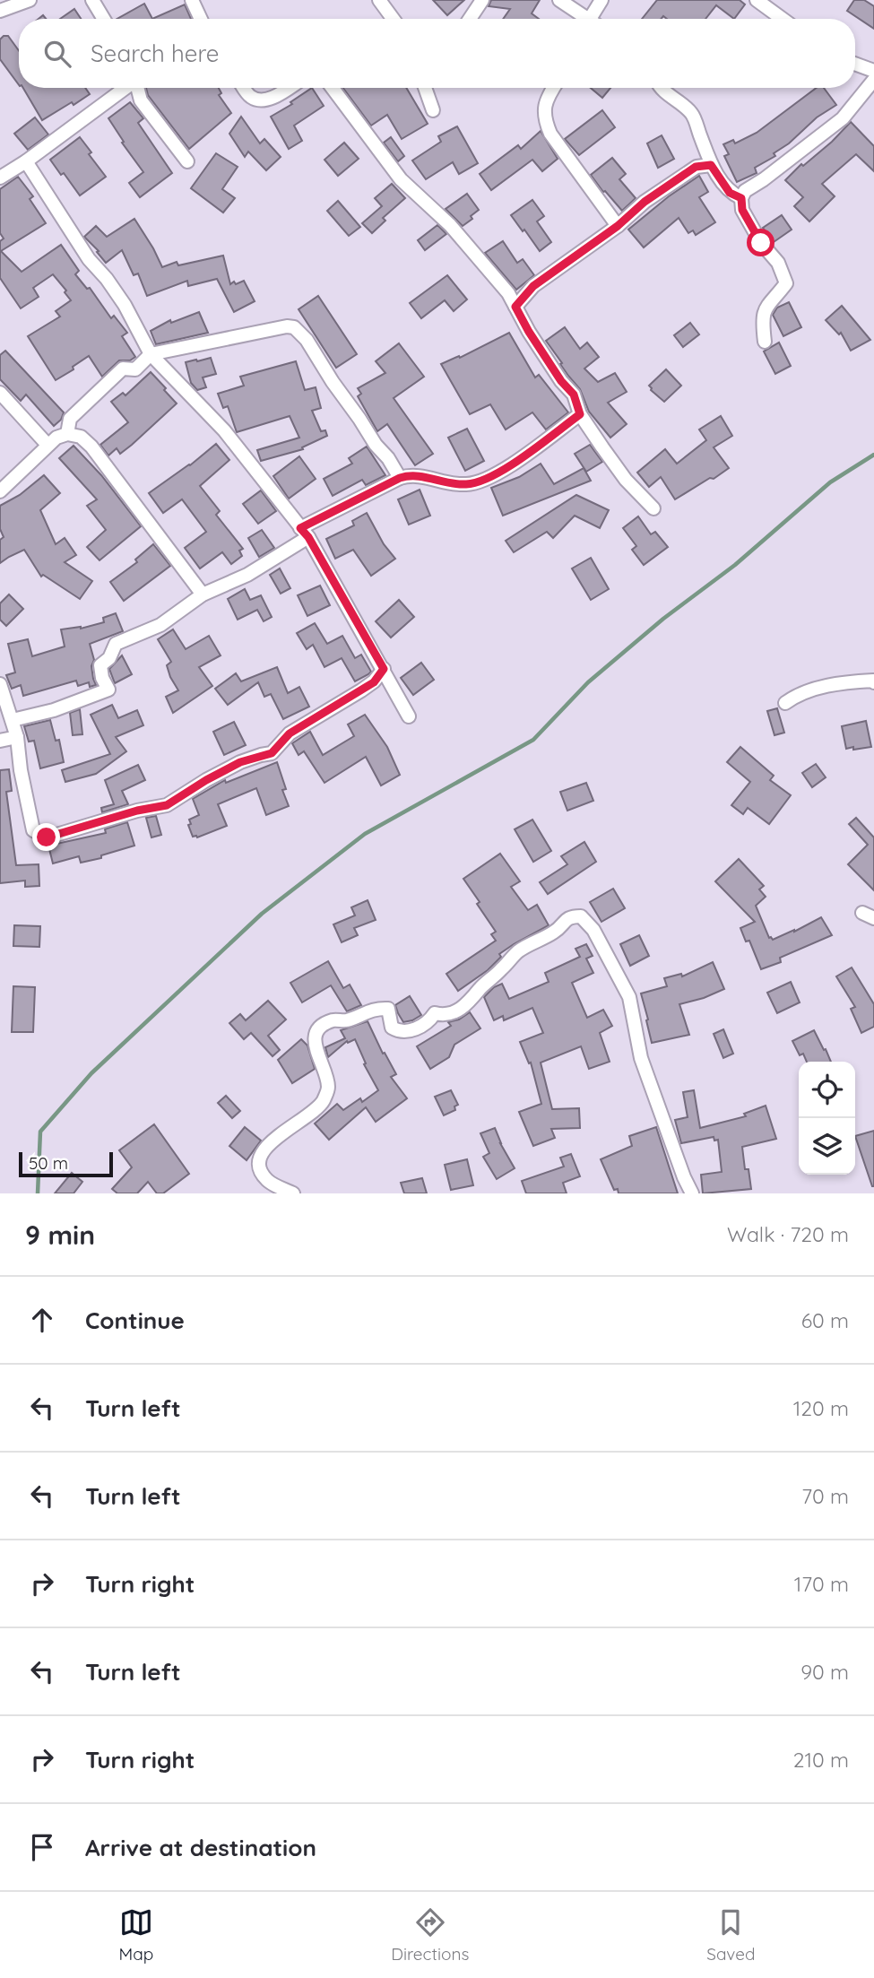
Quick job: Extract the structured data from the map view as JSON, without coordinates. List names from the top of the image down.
{
  "scale_bar": "50 m",
  "page": {
    "search": "Search here",
    "scale": "50 m",
    "heading": ["9 min", "Walk · 720 m"],
    "list": [
      ["Continue", "60 m"],
      ["Turn left", "120 m"],
      ["Turn left", "70 m"],
      ["Turn right", "170 m"],
      ["Turn left", "90 m"],
      ["Turn right", "210 m"],
      "Arrive at destination"
    ],
    "nav": ["Map", "Directions", "Saved"]
  }
}
